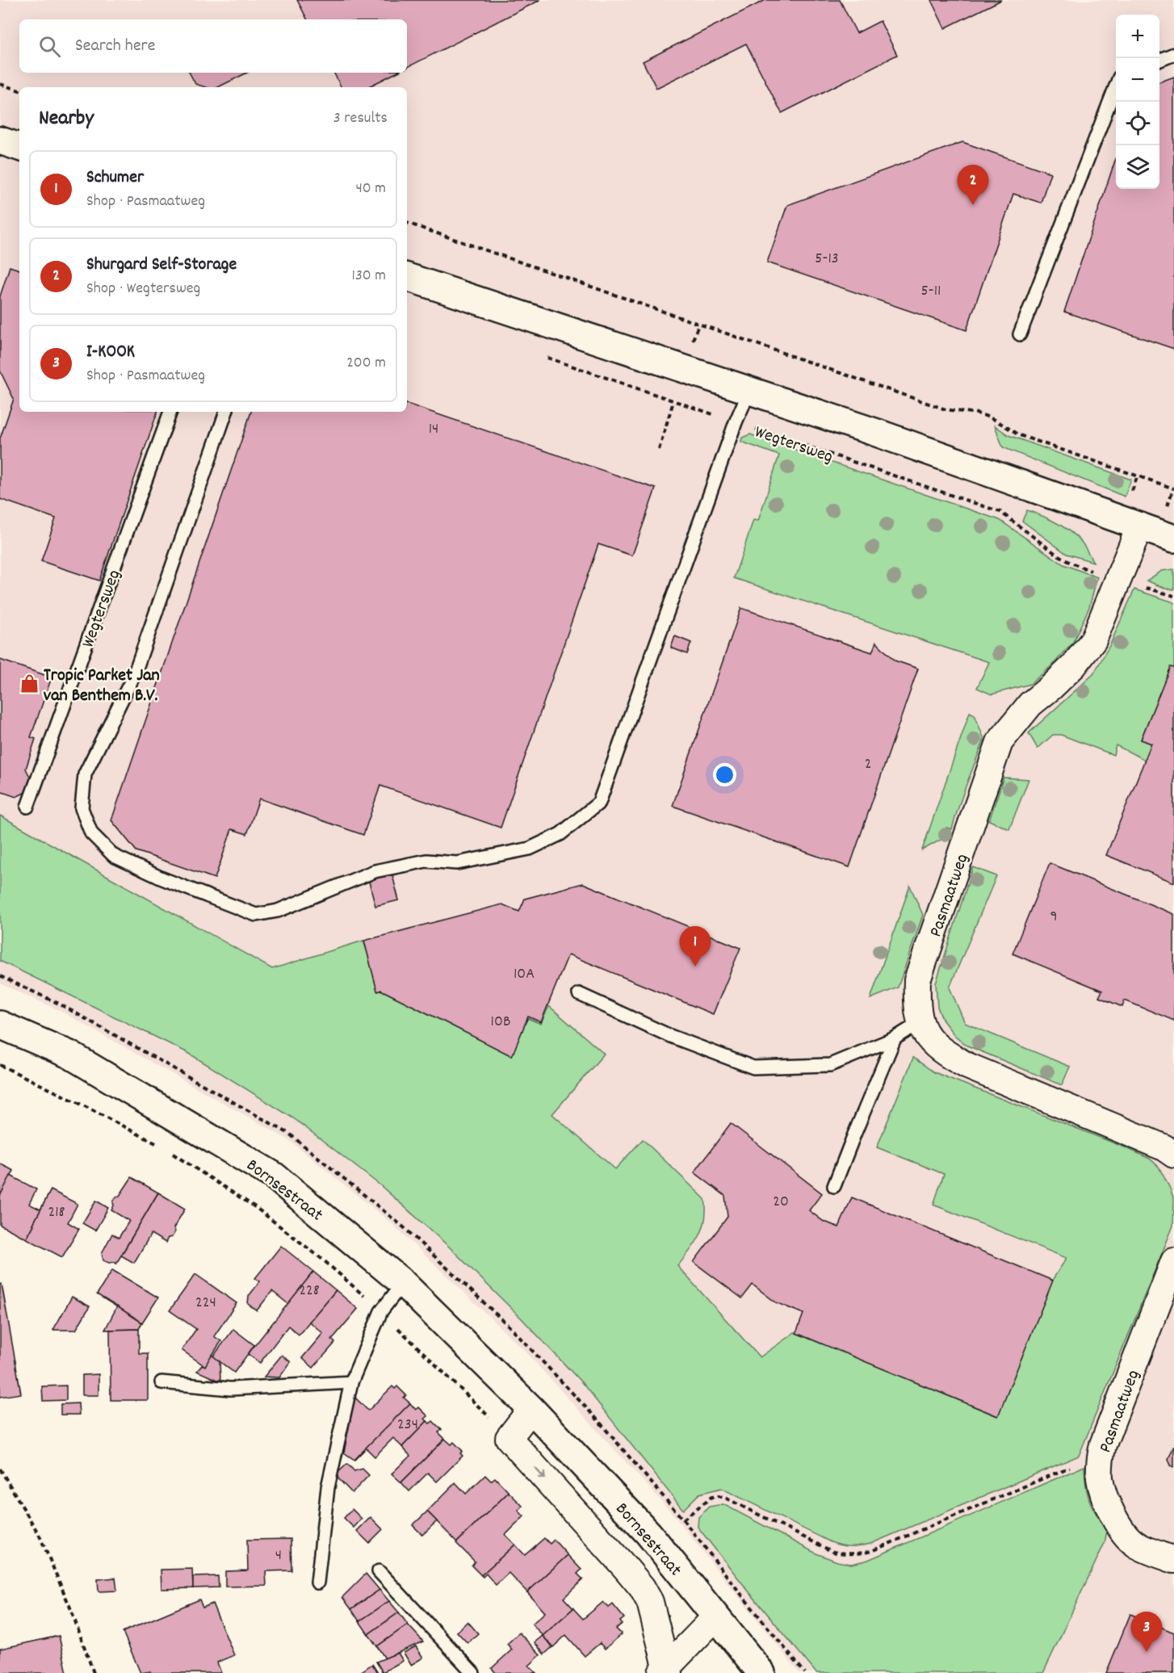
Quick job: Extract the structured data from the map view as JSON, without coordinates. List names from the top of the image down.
{
  "streets": {
    "main road": ["Wegtersweg", "Bornsestraat"],
    "street": ["Pasmaatweg"]
  },
  "crossings": [
    ["Wegtersweg", "Pasmaatweg"]
  ],
  "places": {
    "shop": ["Tropic Parket Jan van Benthem B.V."]
  },
  "house_numbers": [
    "5-13",
    "5-11",
    "14",
    "2",
    "9",
    "10A",
    "10B",
    "20",
    "218",
    "228",
    "224",
    "234",
    "4"
  ],
  "page": {
    "map_buttons": ["+", "−"],
    "search": "Search here",
    "heading": ["Nearby", "3 results"],
    "list": [
      {
        "mark": "1",
        "name": "Schumer",
        "note": "Shop · Pasmaatweg",
        "value": "40 m"
      },
      {
        "mark": "2",
        "name": "Shurgard Self-Storage",
        "note": "Shop · Wegtersweg",
        "value": "130 m"
      },
      {
        "mark": "3",
        "name": "I-KOOK",
        "note": "Shop · Pasmaatweg",
        "value": "200 m"
      }
    ],
    "pins": ["2", "1", "3"]
  }
}
